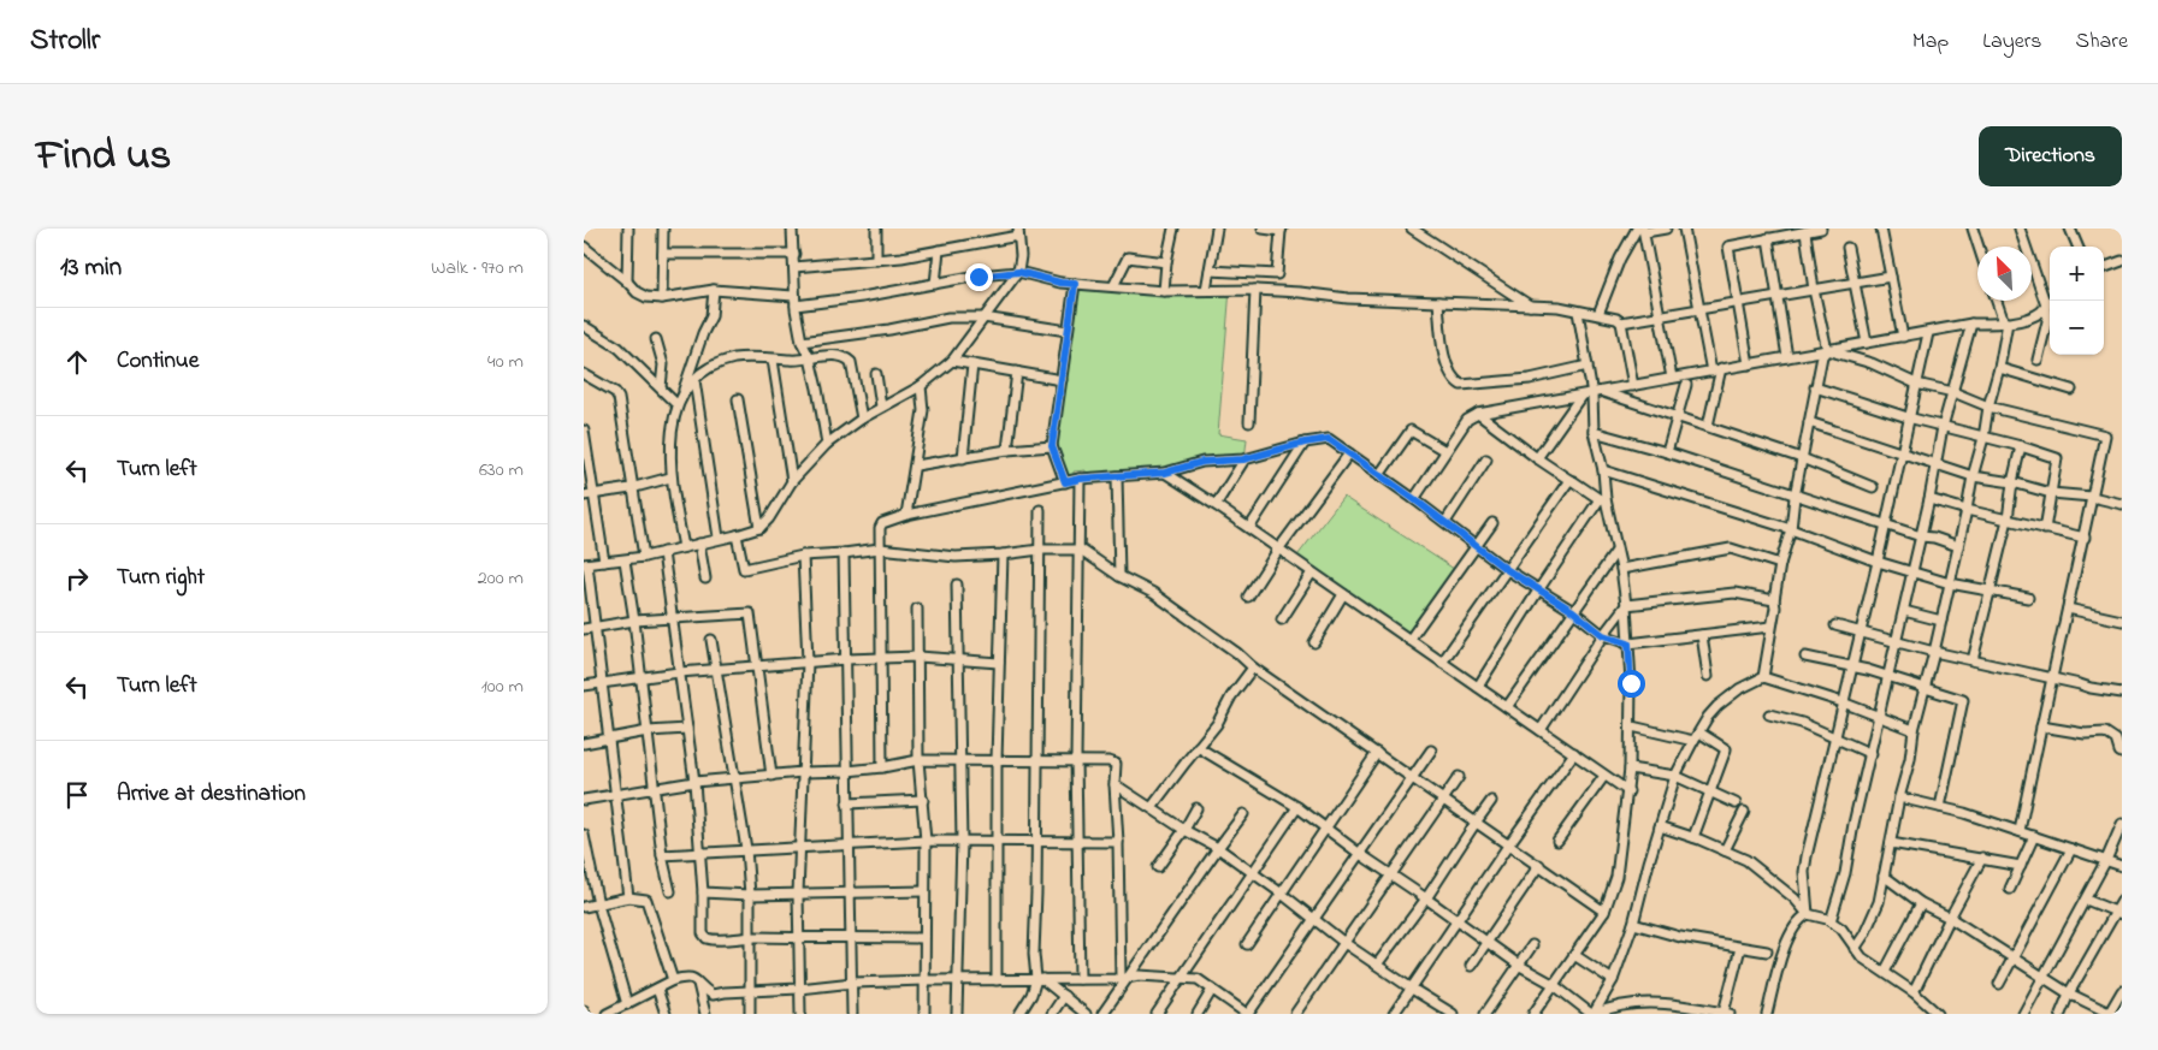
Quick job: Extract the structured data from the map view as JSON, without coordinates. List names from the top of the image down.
{
  "north": "top left",
  "page": {
    "header": "Strollr",
    "nav": ["Map", "Layers", "Share"],
    "title": "Find us",
    "buttons": "Directions",
    "heading": ["13 min", "Walk · 970 m"],
    "map_buttons": ["+", "−"],
    "list": [
      ["Continue", "40 m"],
      ["Turn left", "630 m"],
      ["Turn right", "200 m"],
      ["Turn left", "100 m"],
      "Arrive at destination"
    ]
  }
}
